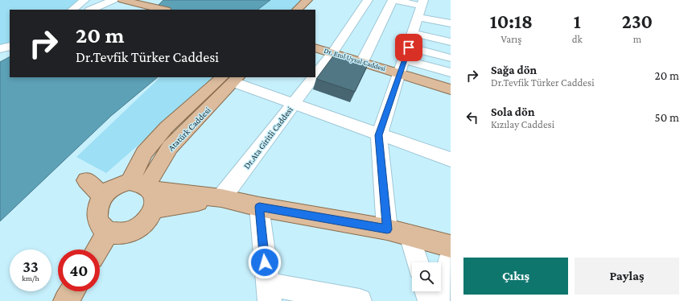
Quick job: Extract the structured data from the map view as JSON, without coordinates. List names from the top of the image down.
{
  "streets": {
    "main road": ["Dr. Erol Uysal Caddesi", "Atatürk Caddesi"],
    "street": ["Dr.Ata Giritli Caddesi"]
  },
  "crossings": [
    ["Dr. Erol Uysal Caddesi", "Dr.Ata Giritli Caddesi"]
  ],
  "page": {
    "eta": [
      "10:18",
      "Varış",
      "1",
      "dk",
      "230",
      "m"
    ],
    "turn": ["20 m", "Dr.Tevfik Türker Caddesi"],
    "list": [
      {
        "name": "Sağa dön",
        "note": "Dr.Tevfik Türker Caddesi",
        "value": "20 m"
      },
      {
        "name": "Sola dön",
        "note": "Kızılay Caddesi",
        "value": "50 m"
      }
    ],
    "speed": "33 km/h",
    "limit": "40",
    "buttons": ["Çıkış", "Paylaş"]
  }
}
